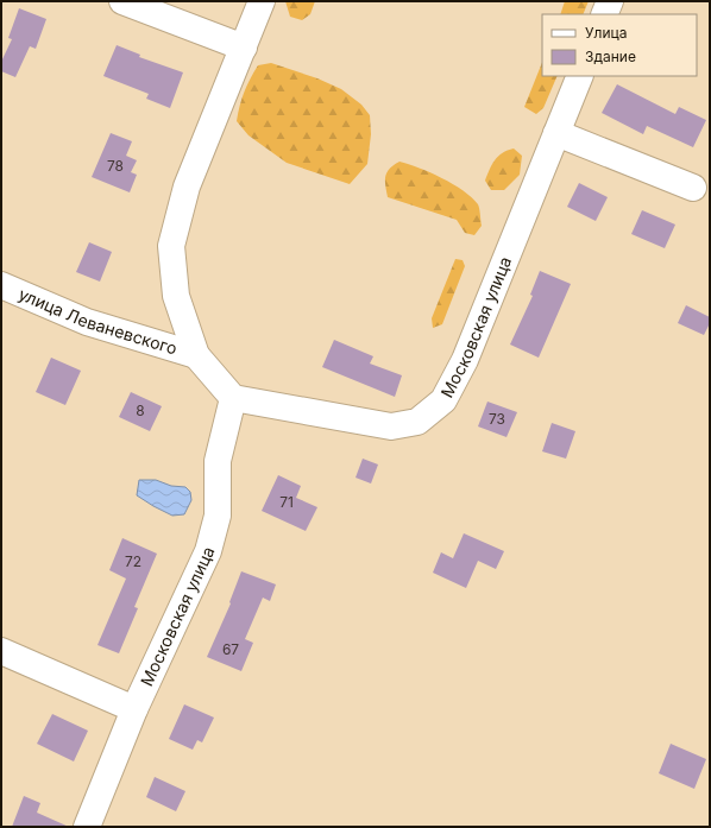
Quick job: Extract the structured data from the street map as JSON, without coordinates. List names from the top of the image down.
{
  "streets": {
    "street": ["улица Леваневского", "Московская улица"]
  },
  "house_numbers": [
    "78",
    "8",
    "73",
    "71",
    "72",
    "67"
  ],
  "legend": ["Улица", "Здание"]
}
